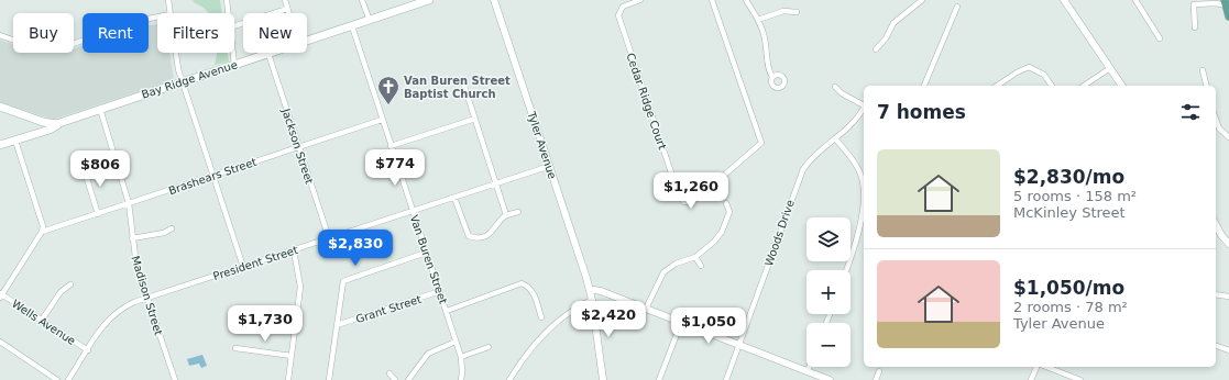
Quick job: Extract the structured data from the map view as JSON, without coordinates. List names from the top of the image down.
{
  "streets": {
    "main road": ["Bay Ridge Avenue"],
    "street": [
      "Cedar Ridge Court",
      "Tyler Avenue",
      "Jackson Street",
      "Brashears Street",
      "Woods Drive",
      "Van Buren Street",
      "President Street",
      "Madison Street",
      "Grant Street",
      "Wells Avenue"
    ]
  },
  "crossings": [
    ["Bay Ridge Avenue", "Jackson Street"],
    ["Bay Ridge Avenue", "Van Buren Street"],
    ["Bay Ridge Avenue", "Madison Street"],
    ["Tyler Avenue", "President Street"],
    ["Jackson Street", "Brashears Street"],
    ["Jackson Street", "President Street"],
    ["Brashears Street", "Van Buren Street"],
    ["Brashears Street", "Madison Street"],
    ["Van Buren Street", "President Street"],
    ["Van Buren Street", "Grant Street"],
    ["President Street", "Madison Street"],
    ["President Street", "Wells Avenue"]
  ],
  "places": {
    "church": ["Van Buren Street Baptist Church"]
  },
  "page": {
    "chip": [
      "Buy",
      "Rent",
      "Filters",
      "New"
    ],
    "heading": "7 homes",
    "list": [
      {
        "name": "$2,830/mo",
        "note": "5 rooms · 158 m² · McKinley Street"
      },
      {
        "name": "$1,050/mo",
        "note": "2 rooms · 78 m² · Tyler Avenue"
      }
    ],
    "price": [
      "$774",
      "$806",
      "$1,260",
      "$2,830",
      "$2,420",
      "$1,730",
      "$1,050"
    ],
    "map_buttons": ["+", "−"]
  }
}
